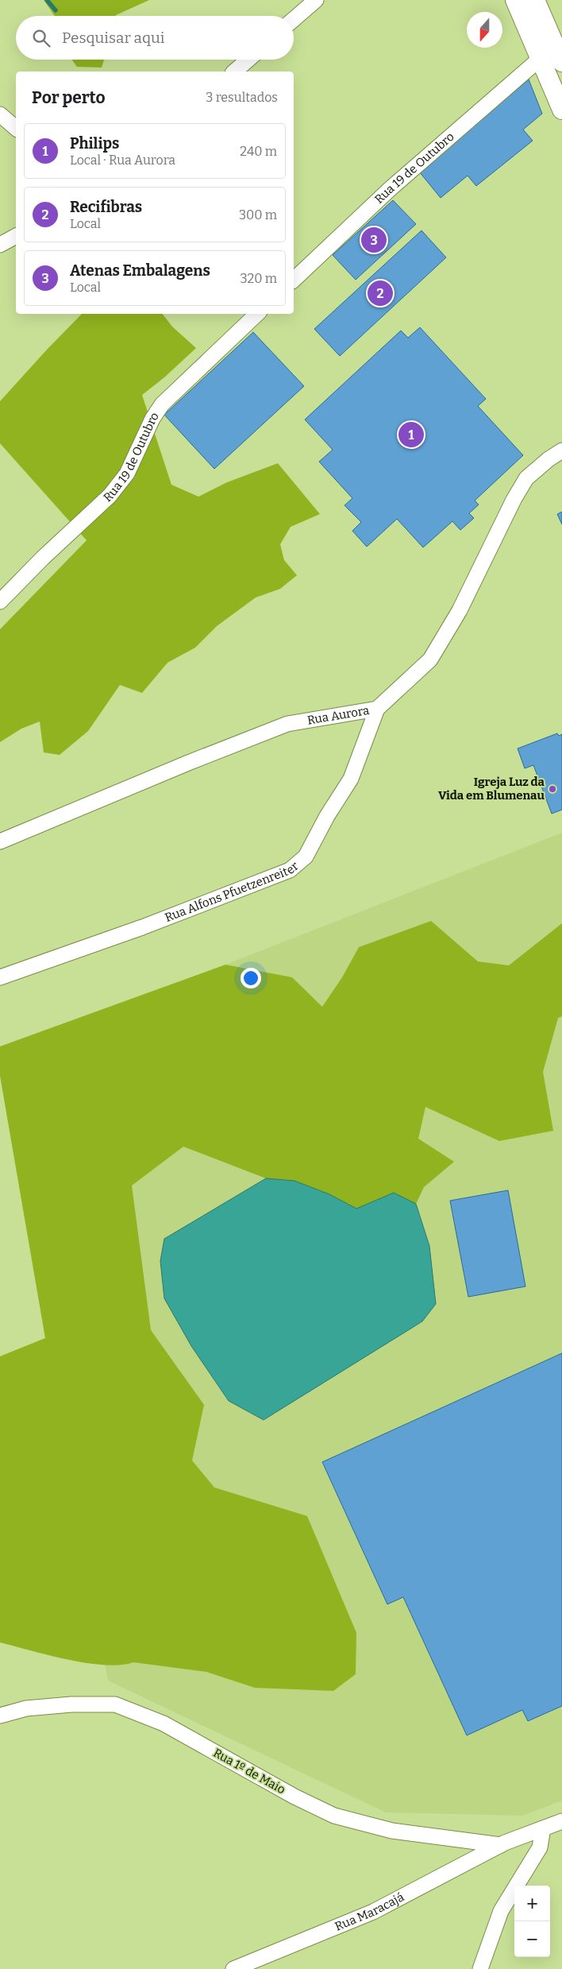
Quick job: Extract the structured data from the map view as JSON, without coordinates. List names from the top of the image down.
{
  "streets": {
    "street": [
      "Rua 19 de Outubro",
      "Rua Aurora",
      "Rua Alfons Pfuetzenreiter",
      "Rua 1º de Maio",
      "Rua Maracajá"
    ]
  },
  "crossings": [
    ["Rua Aurora", "Rua Alfons Pfuetzenreiter"],
    ["Rua 1º de Maio", "Rua Maracajá"]
  ],
  "places": ["Igreja Luz da Vida em Blumenau"],
  "north": "bottom",
  "page": {
    "search": "Pesquisar aqui",
    "heading": ["Por perto", "3 resultados"],
    "list": [
      {
        "mark": "1",
        "name": "Philips",
        "note": "Local · Rua Aurora",
        "value": "240 m"
      },
      {
        "mark": "2",
        "name": "Recifibras",
        "note": "Local",
        "value": "300 m"
      },
      {
        "mark": "3",
        "name": "Atenas Embalagens",
        "note": "Local",
        "value": "320 m"
      }
    ],
    "pins": ["3", "2", "1"],
    "map_buttons": ["+", "−"]
  }
}
